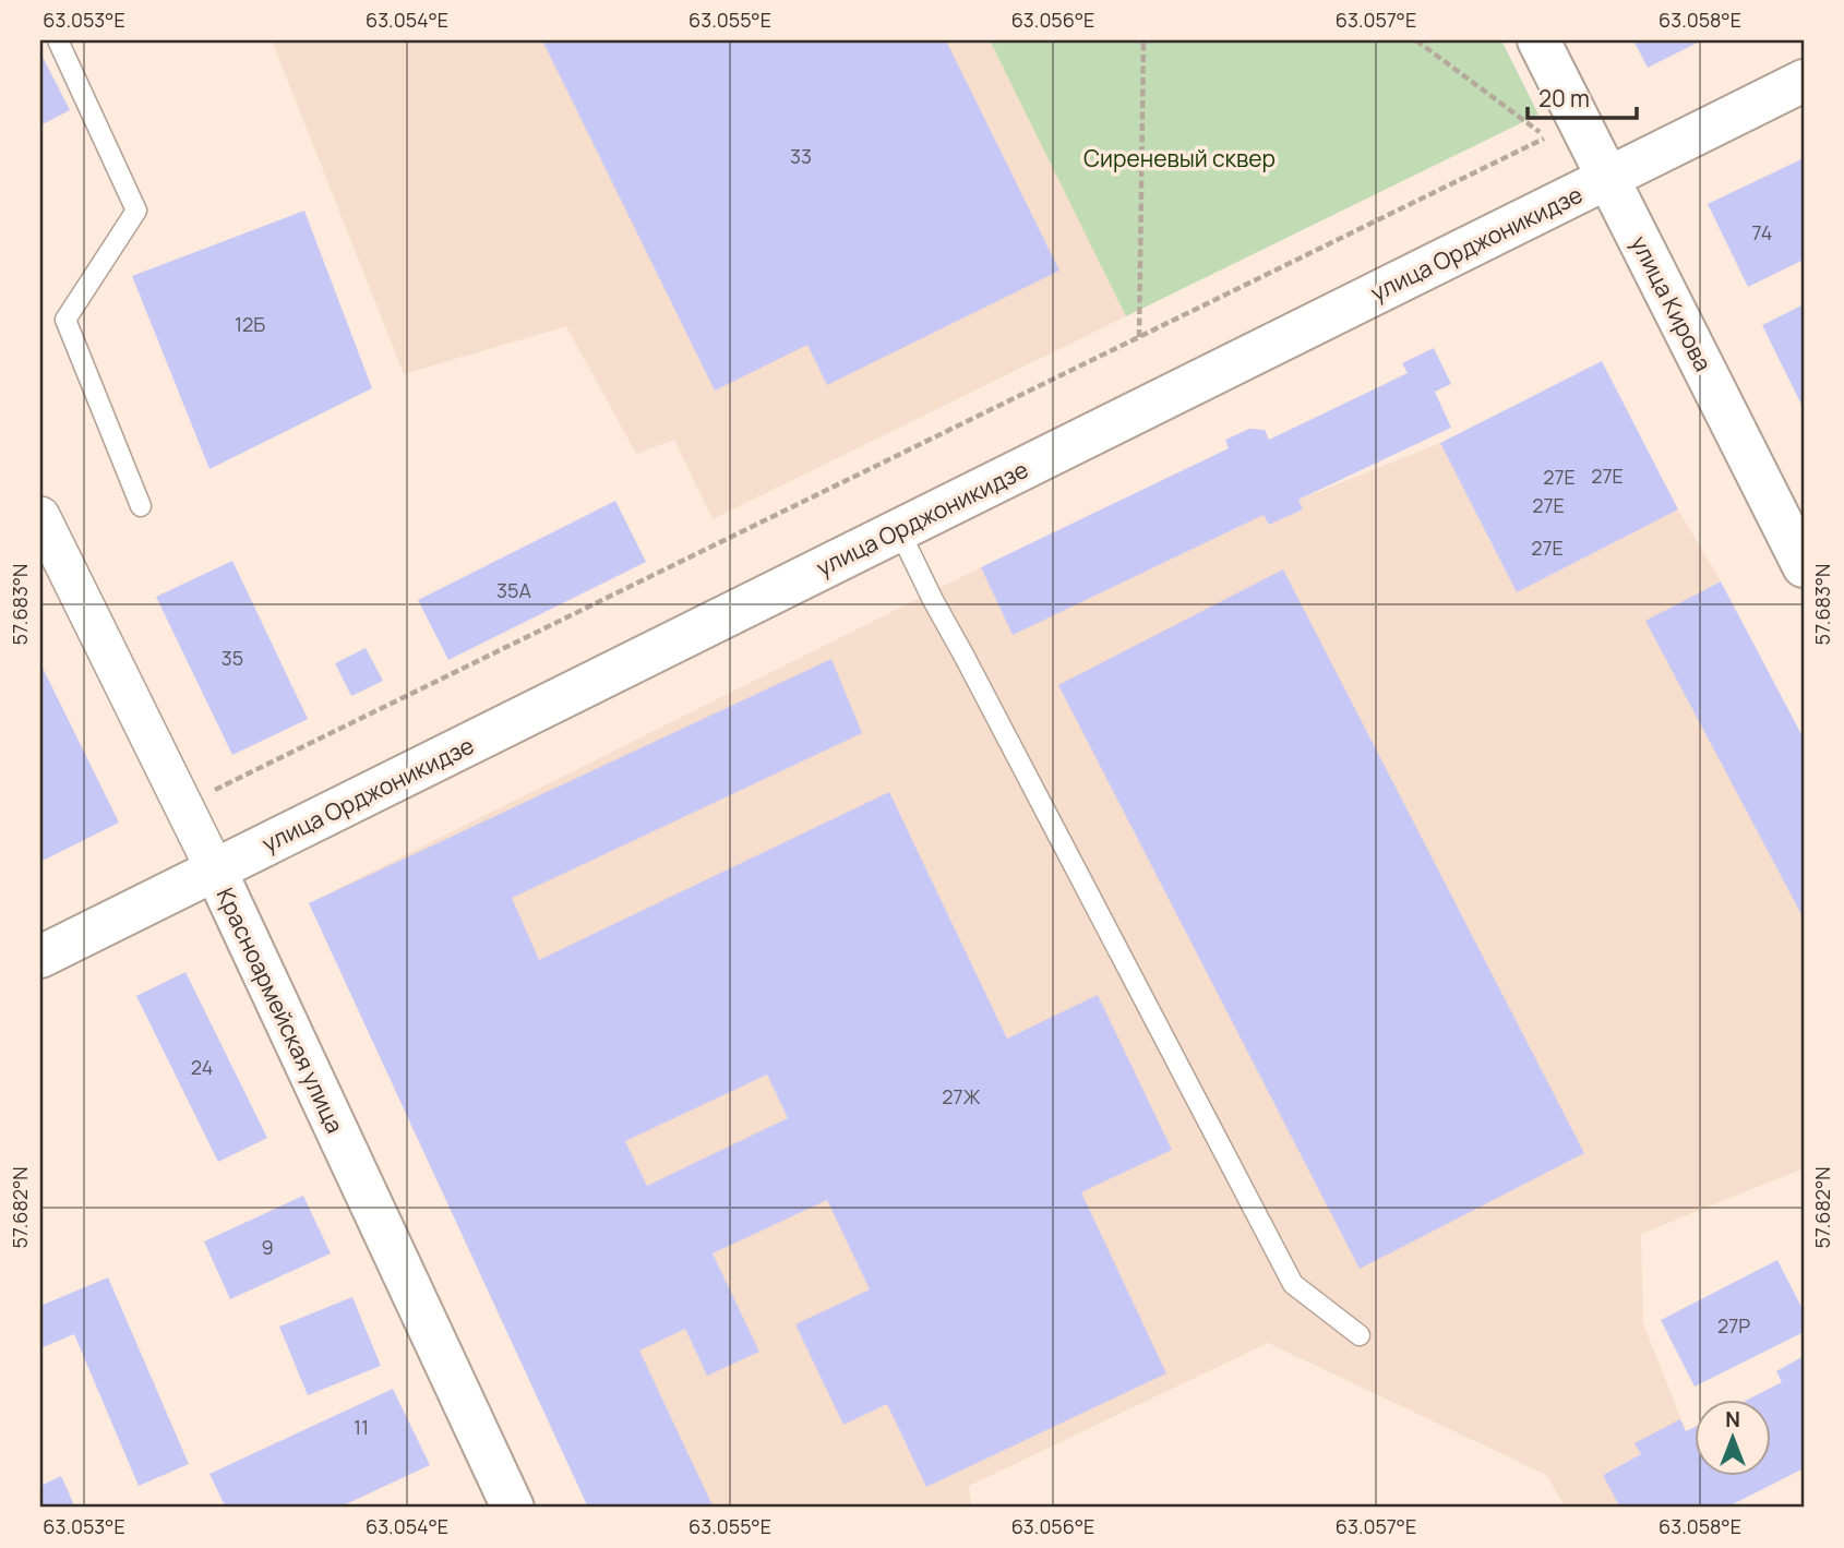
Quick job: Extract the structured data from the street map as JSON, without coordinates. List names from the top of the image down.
{
  "streets": {
    "main road": ["улица Орджоникидзе", "улица Кирова", "Красноармейская улица"]
  },
  "crossings": [
    ["улица Орджоникидзе", "улица Кирова"],
    ["улица Орджоникидзе", "Красноармейская улица"]
  ],
  "parks": ["Сиреневый сквер"],
  "house_numbers": [
    "33",
    "74",
    "12Б",
    "27Е",
    "27Е",
    "27Е",
    "27Е",
    "35А",
    "35",
    "24",
    "27Ж",
    "9",
    "27Р",
    "11"
  ],
  "scale_bar": "20 m",
  "north": "top",
  "coordinates": [
    "63.053°E",
    "63.054°E",
    "63.055°E",
    "63.056°E",
    "63.057°E",
    "63.058°E",
    "57.683°N",
    "57.682°N"
  ]
}
